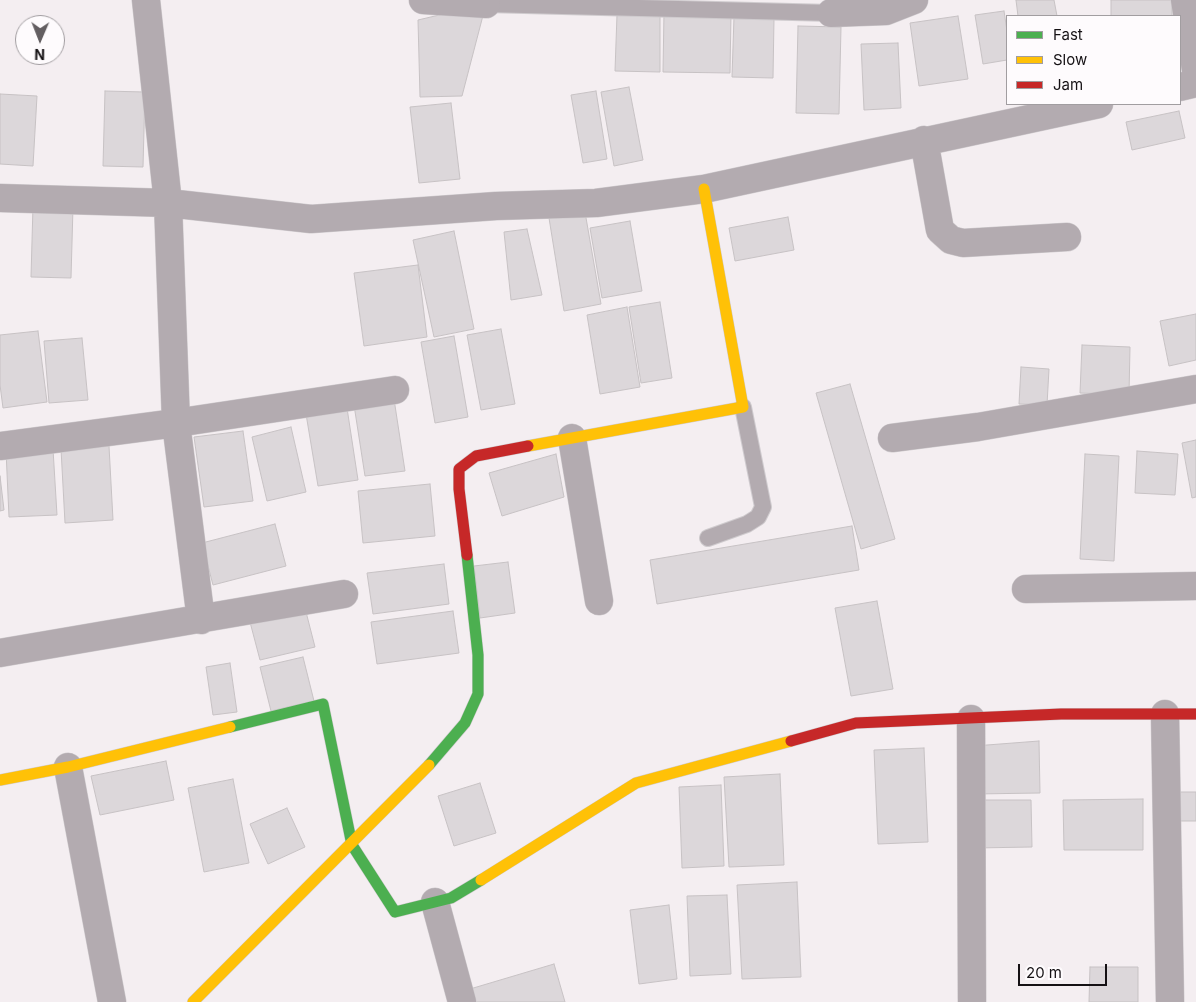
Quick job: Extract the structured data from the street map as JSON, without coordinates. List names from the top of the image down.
{
  "legend": ["Fast", "Slow", "Jam"],
  "scale_bar": "20 m",
  "north": "bottom"
}
